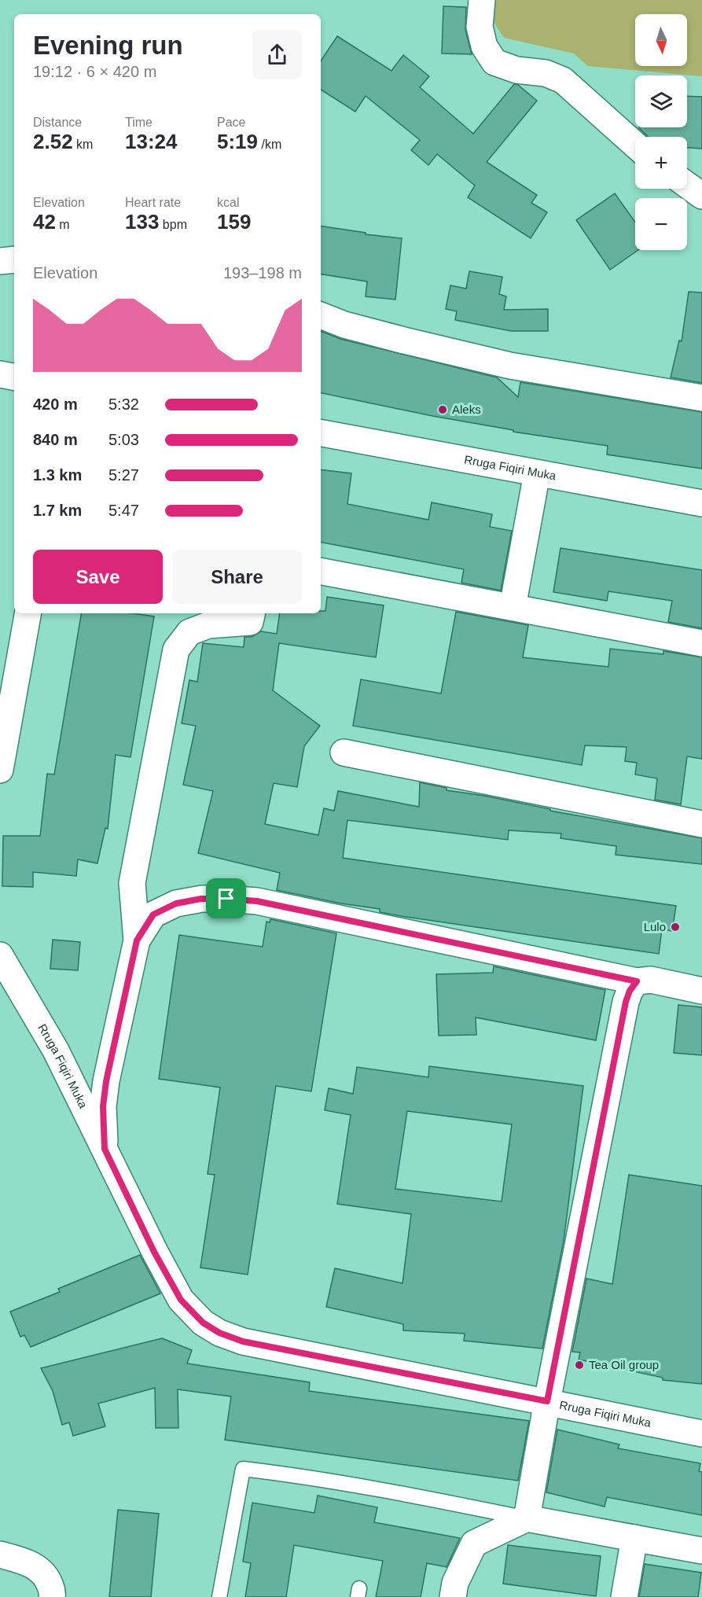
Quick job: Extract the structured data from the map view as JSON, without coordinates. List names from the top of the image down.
{
  "streets": {
    "street": ["Rruga Fiqiri Muka"]
  },
  "places": ["Aleks", "Lulo", "Tea Oil group"],
  "north": "bottom",
  "page": {
    "map_buttons": ["+", "−"],
    "heading": ["Evening run", "19:12 · 6 × 420 m"],
    "stats": [
      ["Distance", "2.52 km"],
      ["Time", "13:24"],
      ["Pace", "5:19 /km"],
      ["Elevation", "42 m"],
      ["Heart rate", "133 bpm"],
      ["kcal", "159"]
    ],
    "chart": ["Elevation", "193–198 m"],
    "list": [
      {
        "name": "420 m",
        "note": "5:32"
      },
      {
        "name": "840 m",
        "note": "5:03"
      },
      {
        "name": "1.3 km",
        "note": "5:27"
      },
      {
        "name": "1.7 km",
        "note": "5:47"
      }
    ],
    "buttons": ["Save", "Share"]
  }
}
